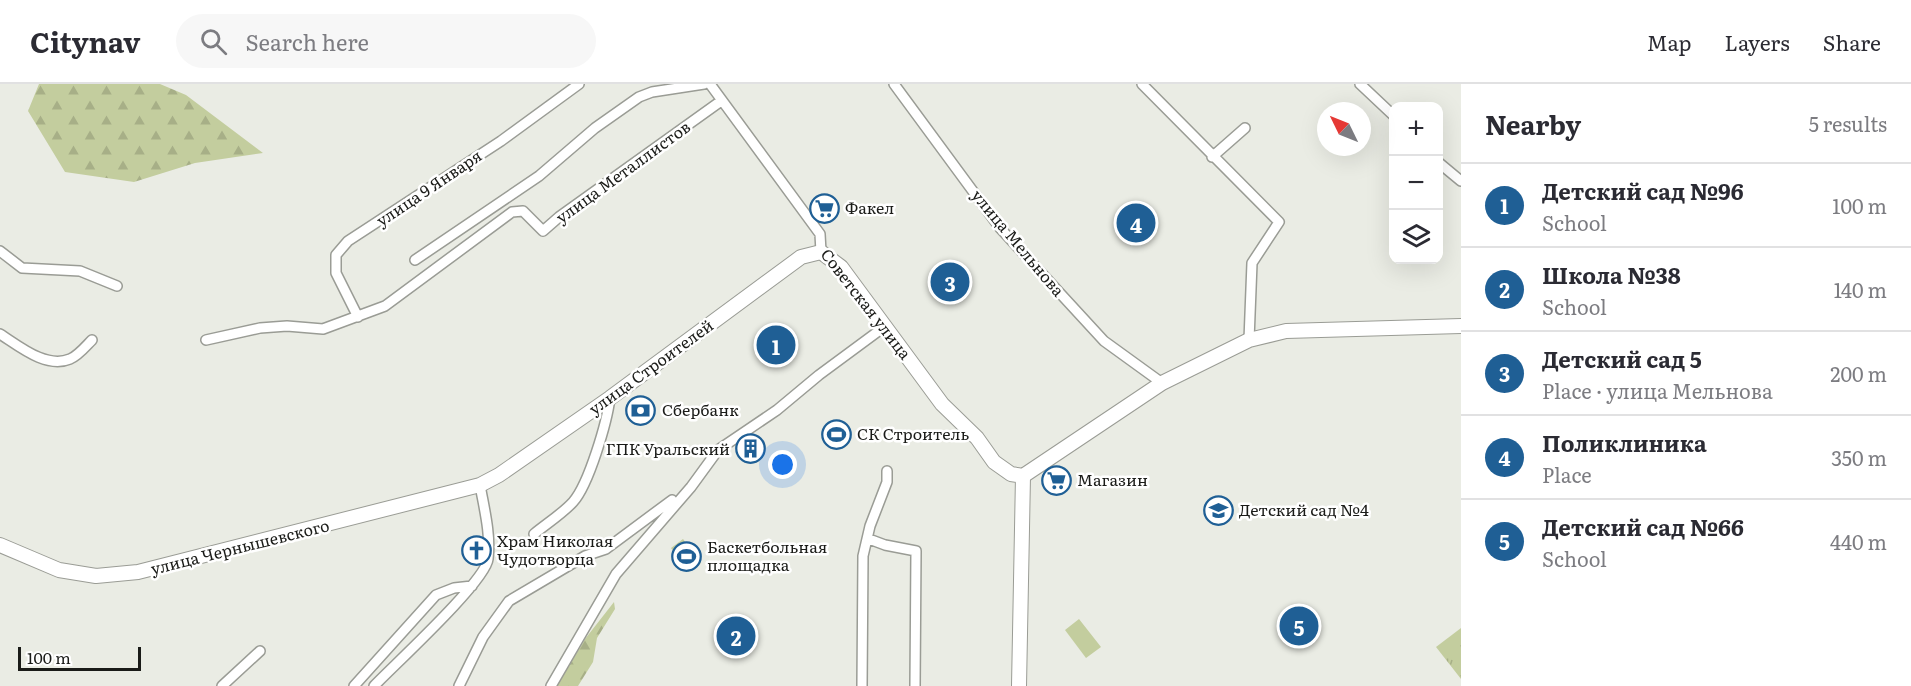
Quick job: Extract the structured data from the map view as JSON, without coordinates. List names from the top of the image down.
{
  "streets": {
    "main road": ["Советская улица", "улица Строителей", "улица Чернышевского"],
    "street": ["улица Металлистов", "улица 9 Января", "улица Мельнова"]
  },
  "crossings": [
    ["улица Металлистов", "улица 9 Января"],
    ["улица Металлистов", "Советская улица"],
    ["Советская улица", "улица Строителей"],
    ["улица Строителей", "улица Чернышевского"]
  ],
  "places": {
    "supermarket": ["Факел", "Магазин"],
    "bank": ["Сбербанк"],
    "sports": ["СК Строитель", "Баскетбольная площадка"],
    "building": ["ГПК Уральский"],
    "school or university": ["Детский сад №4"],
    "church": ["Храм Николая Чудотворца"]
  },
  "scale_bar": "100 m",
  "north": "top left",
  "page": {
    "header": "Citynav",
    "search": "Search here",
    "nav": ["Map", "Layers", "Share"],
    "heading": ["Nearby", "5 results"],
    "map_buttons": ["+", "−"],
    "list": [
      {
        "mark": "1",
        "name": "Детский сад №96",
        "note": "School",
        "value": "100 m"
      },
      {
        "mark": "2",
        "name": "Школа №38",
        "note": "School",
        "value": "140 m"
      },
      {
        "mark": "3",
        "name": "Детский сад 5",
        "note": "Place · улица Мельнова",
        "value": "200 m"
      },
      {
        "mark": "4",
        "name": "Поликлиника",
        "note": "Place",
        "value": "350 m"
      },
      {
        "mark": "5",
        "name": "Детский сад №66",
        "note": "School",
        "value": "440 m"
      }
    ],
    "pins": [
      "4",
      "3",
      "1",
      "5",
      "2"
    ],
    "scale": "100 m"
  }
}
